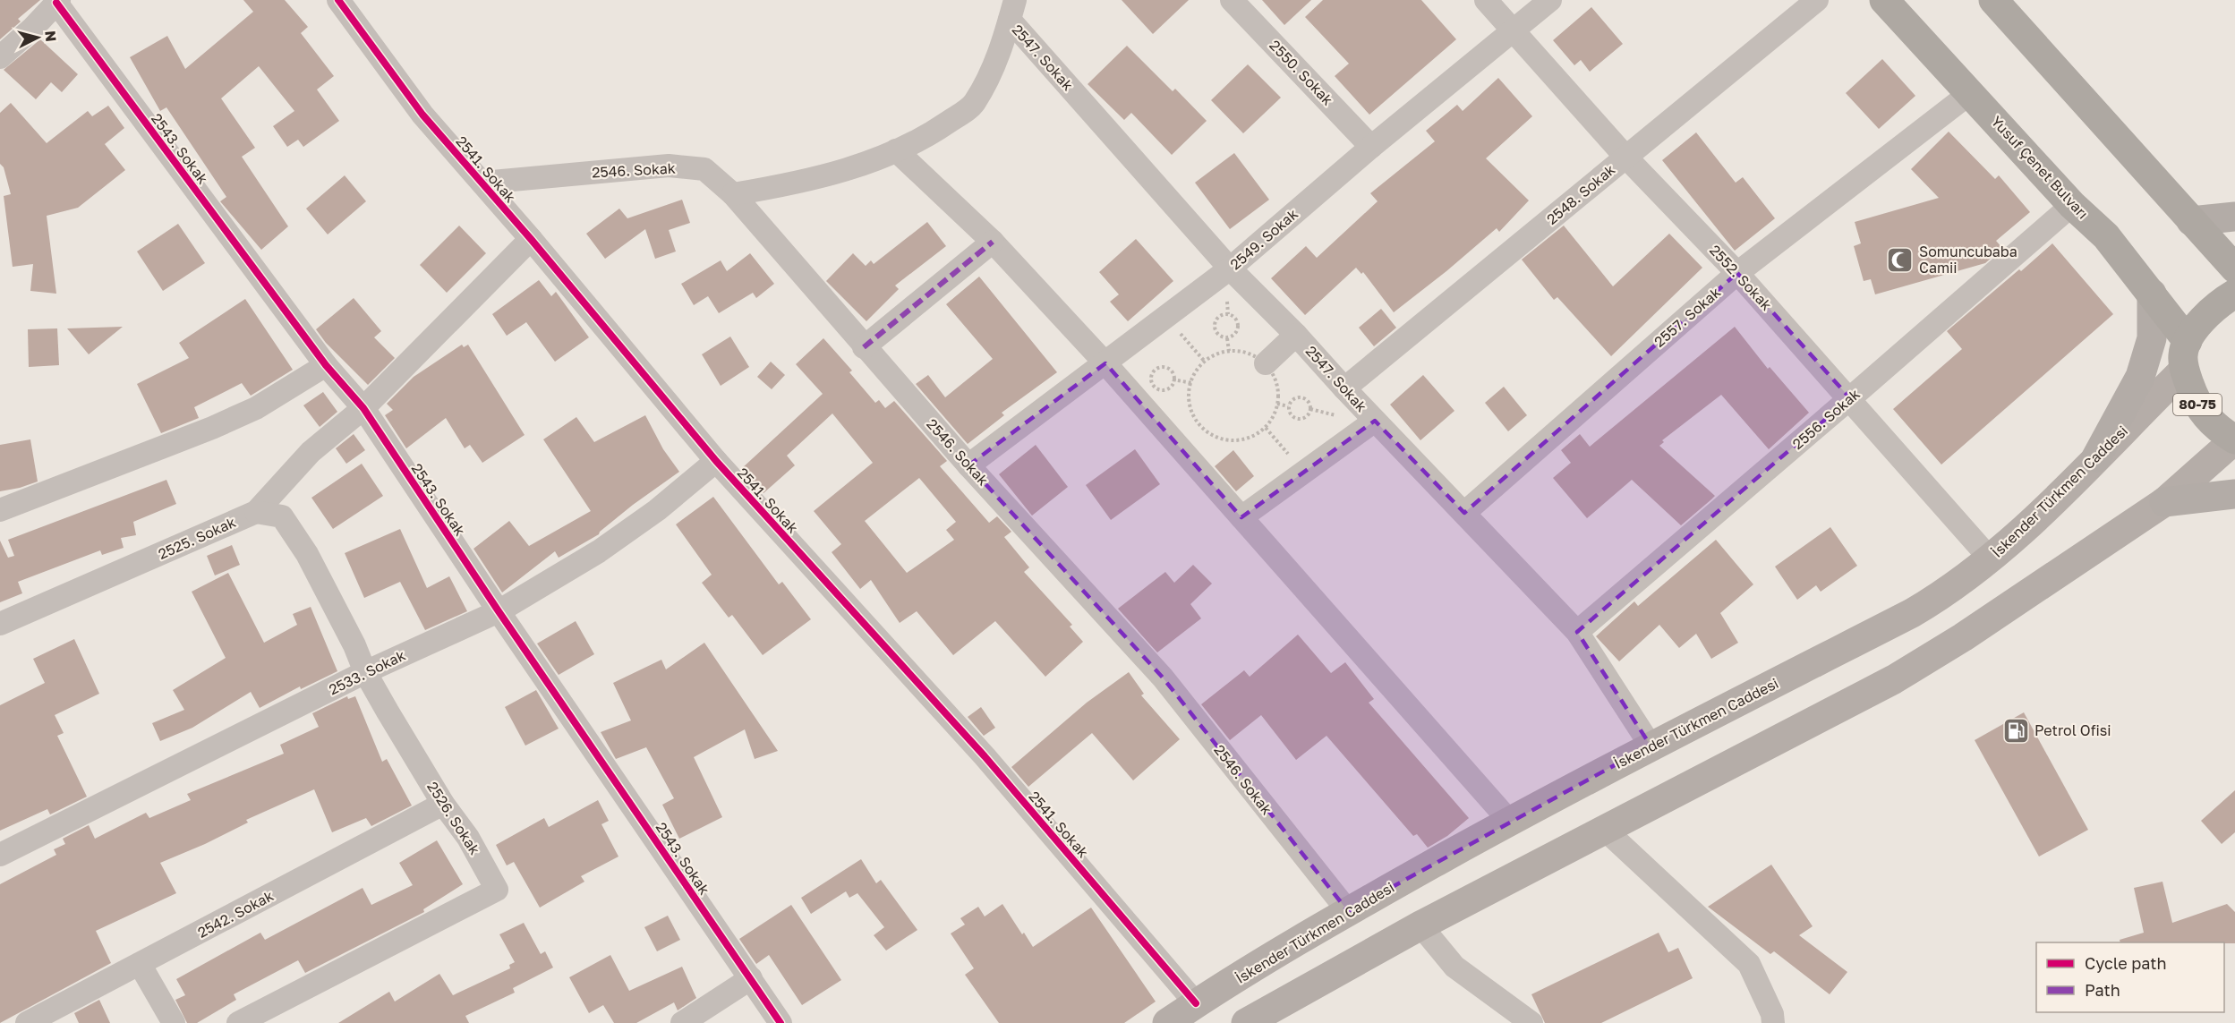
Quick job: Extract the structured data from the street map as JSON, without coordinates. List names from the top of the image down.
{
  "streets": {
    "highway": ["Yusuf Çenet Bulvarı", "80-75"],
    "main road": ["İskender Türkmen Caddesi"],
    "street": [
      "2547. Sokak",
      "2550. Sokak",
      "2543. Sokak",
      "2541. Sokak",
      "2546. Sokak",
      "2548. Sokak",
      "2549. Sokak",
      "2552. Sokak",
      "2557. Sokak",
      "2556. Sokak",
      "2525. Sokak",
      "2533. Sokak",
      "2526. Sokak",
      "2542. Sokak"
    ]
  },
  "crossings": [
    ["2547. Sokak", "2548. Sokak"],
    ["2547. Sokak", "2549. Sokak"],
    ["2547. Sokak", "2557. Sokak"],
    ["2547. Sokak", "2556. Sokak"],
    ["2547. Sokak", "İskender Türkmen Caddesi"],
    ["2550. Sokak", "2549. Sokak"],
    ["2543. Sokak", "2525. Sokak"],
    ["2543. Sokak", "2533. Sokak"],
    ["Yusuf Çenet Bulvarı", "2557. Sokak"],
    ["Yusuf Çenet Bulvarı", "80-75"],
    ["Yusuf Çenet Bulvarı", "2556. Sokak"],
    ["2541. Sokak", "2546. Sokak"],
    ["2541. Sokak", "İskender Türkmen Caddesi"],
    ["2541. Sokak", "2525. Sokak"],
    ["2541. Sokak", "2533. Sokak"],
    ["2546. Sokak", "2549. Sokak"],
    ["2546. Sokak", "İskender Türkmen Caddesi"],
    ["2548. Sokak", "2552. Sokak"],
    ["2549. Sokak", "2552. Sokak"],
    ["2552. Sokak", "2557. Sokak"],
    ["2552. Sokak", "2556. Sokak"],
    ["2552. Sokak", "İskender Türkmen Caddesi"],
    ["80-75", "İskender Türkmen Caddesi"],
    ["2525. Sokak", "2526. Sokak"],
    ["2533. Sokak", "2526. Sokak"],
    ["2526. Sokak", "2542. Sokak"]
  ],
  "places": {
    "mosque": ["Somuncubaba Camii"],
    "fuel station": ["Petrol Ofisi"]
  },
  "legend": ["Cycle path", "Path"],
  "north": "right"
}
